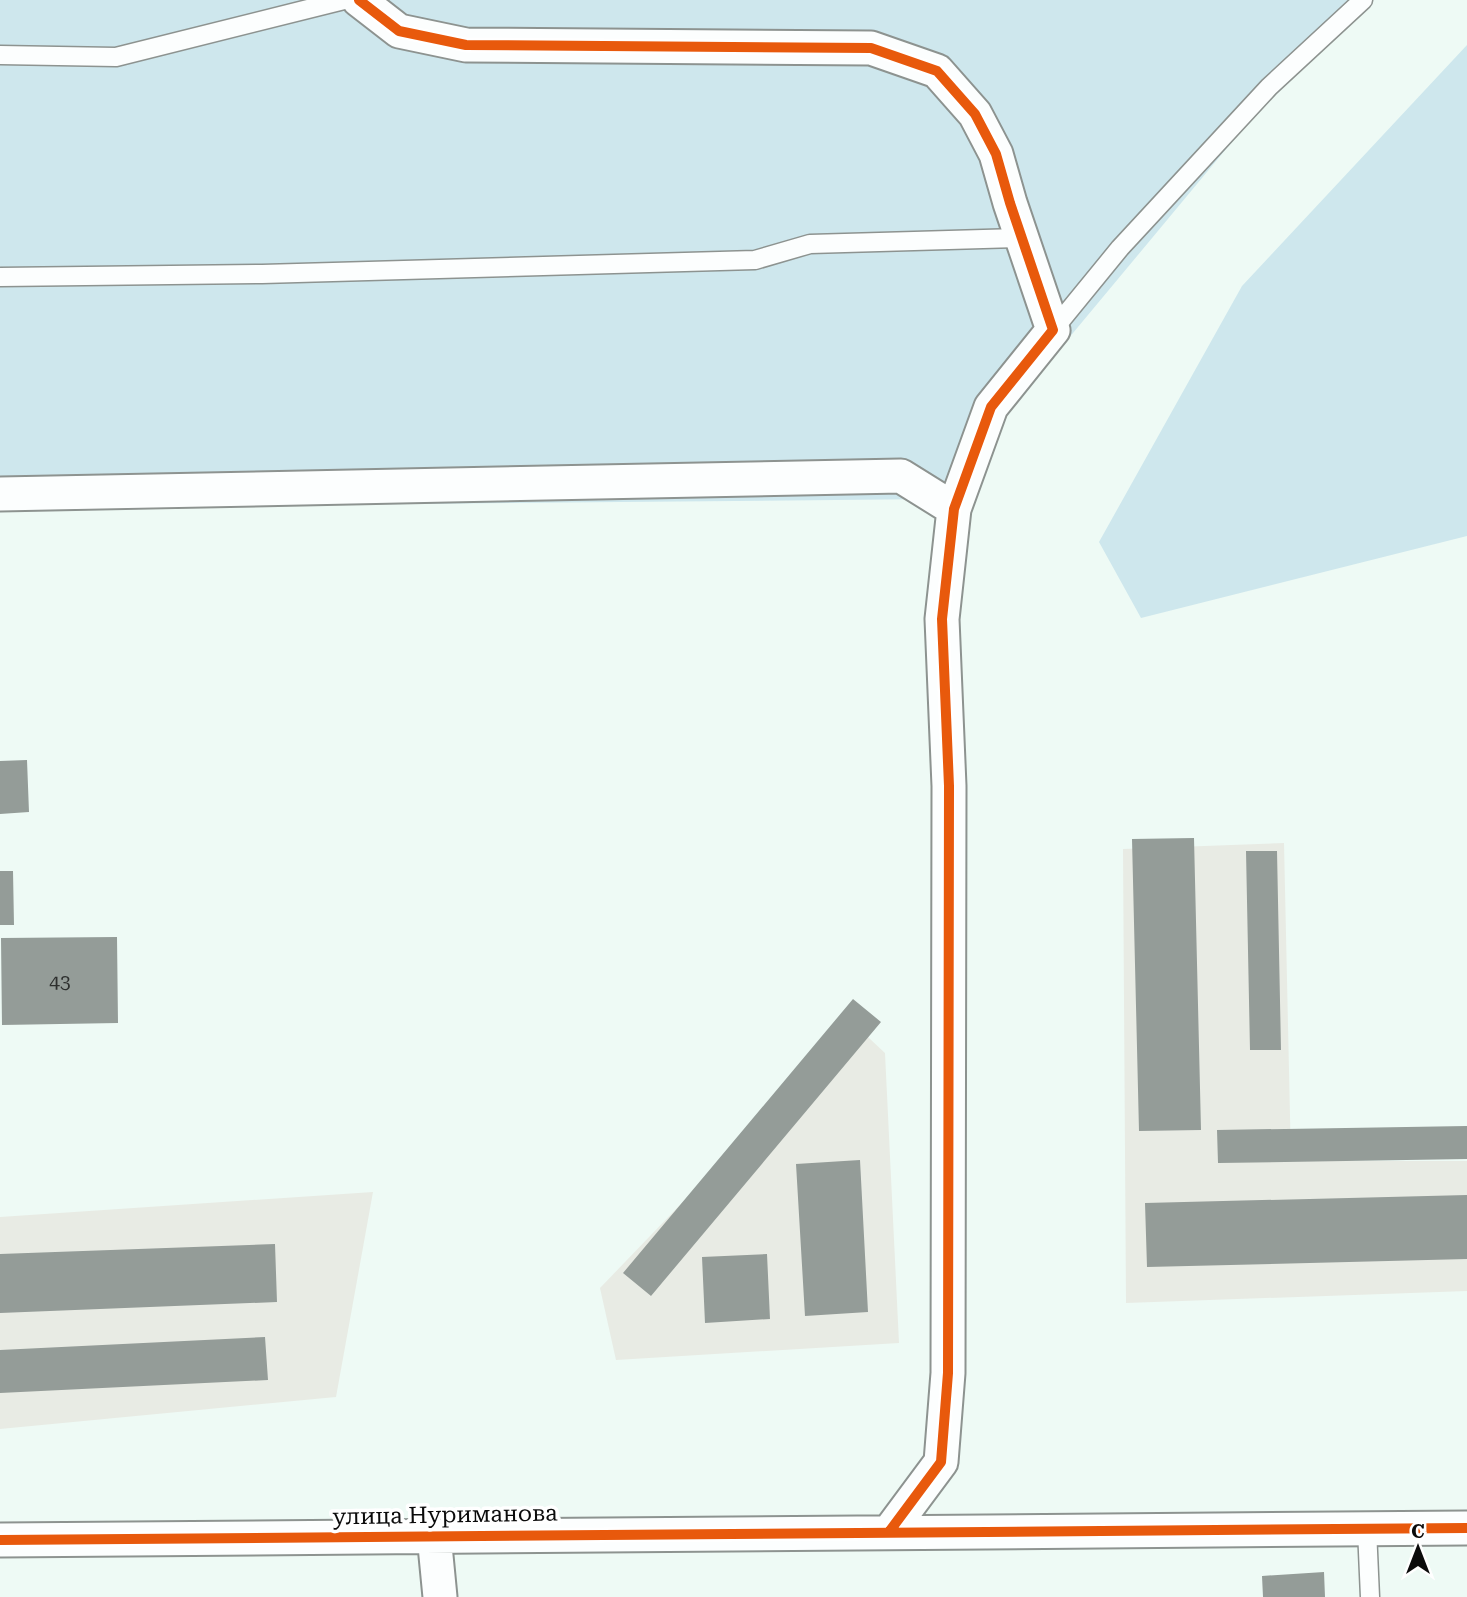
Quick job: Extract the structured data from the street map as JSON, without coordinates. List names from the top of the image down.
{
  "streets": {
    "street": ["улица Нуриманова"]
  },
  "house_numbers": ["43"],
  "north": "top"
}
